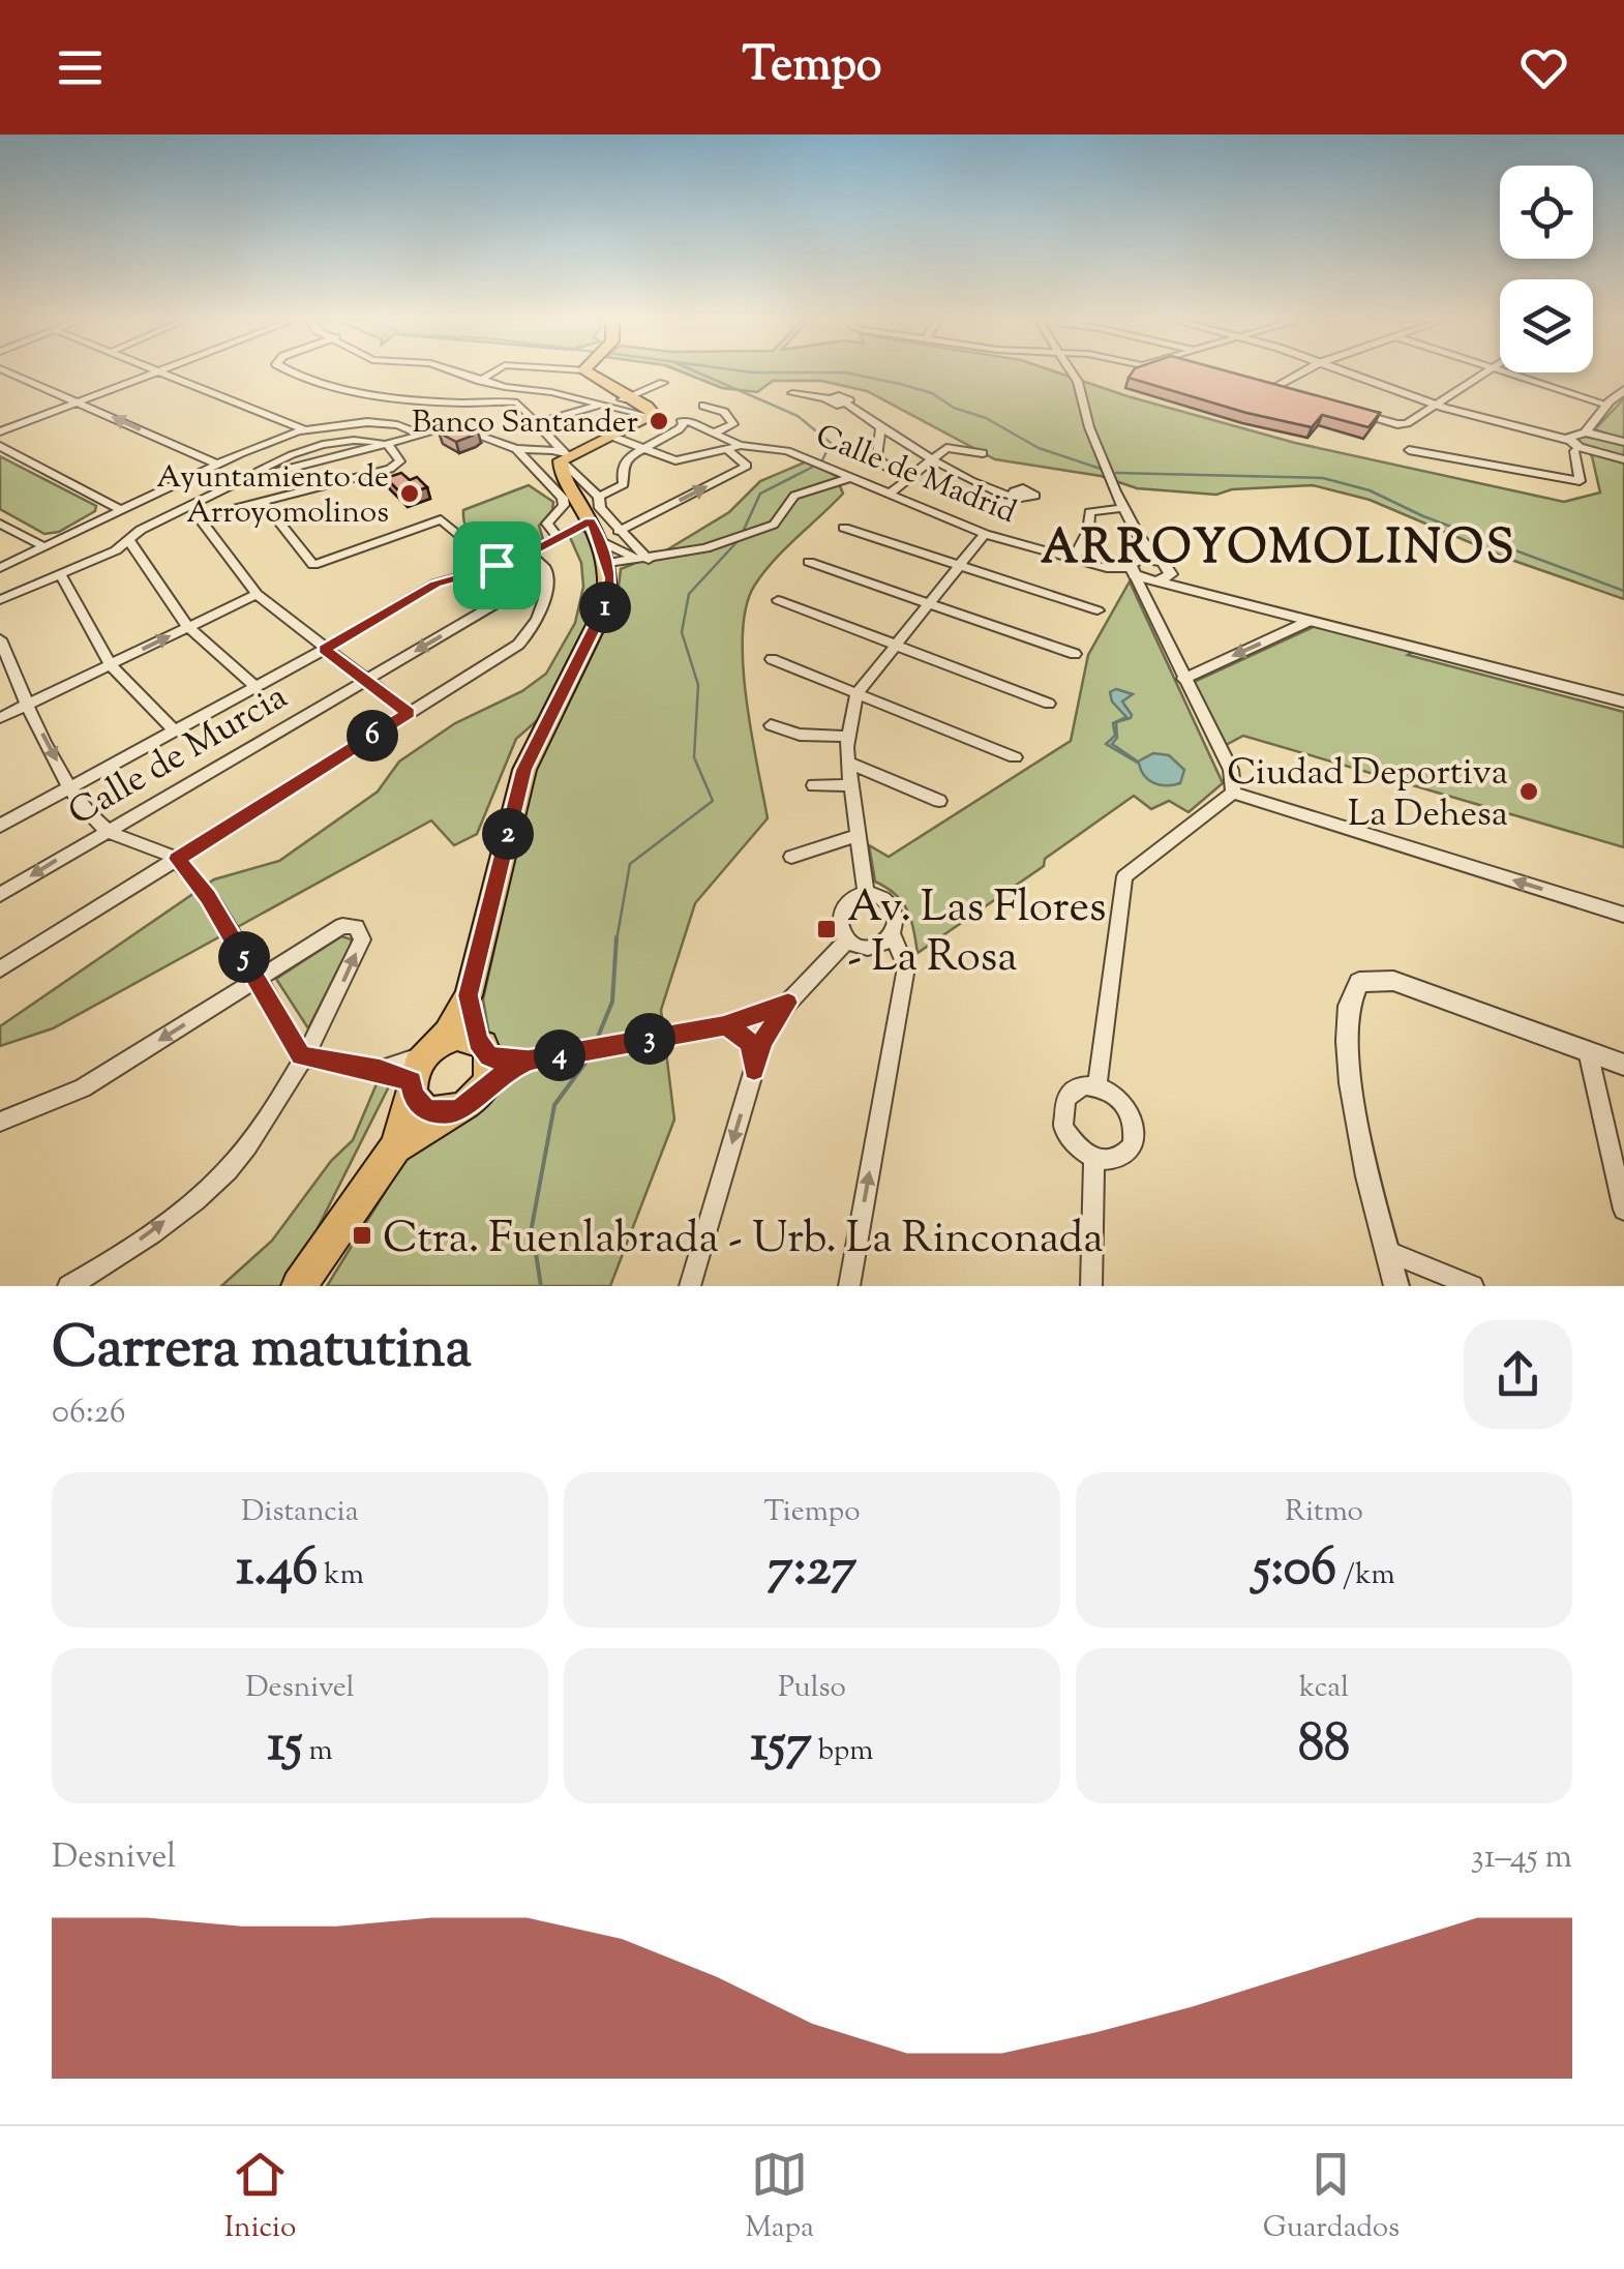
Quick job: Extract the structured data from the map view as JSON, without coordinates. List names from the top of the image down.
{
  "streets": {
    "street": ["Calle de Madrid", "Calle de Murcia"]
  },
  "districts": ["ARROYOMOLINOS"],
  "places": {
    "other": ["Banco Santander", "Ayuntamiento de Arroyomolinos", "Ciudad Deportiva La Dehesa"],
    "transit": ["Av. Las Flores - La Rosa", "Ctra. Fuenlabrada - Urb. La Rinconada"]
  },
  "page": {
    "header": "Tempo",
    "pins": [
      "1",
      "6",
      "2",
      "5",
      "3",
      "4"
    ],
    "heading": ["Carrera matutina", "06:26"],
    "stats": [
      ["Distancia", "1.46 km"],
      ["Tiempo", "7:27"],
      ["Ritmo", "5:06 /km"],
      ["Desnivel", "15 m"],
      ["Pulso", "157 bpm"],
      ["kcal", "88"]
    ],
    "chart": ["Desnivel", "31–45 m"],
    "tabs": ["Inicio", "Mapa", "Guardados"]
  }
}
